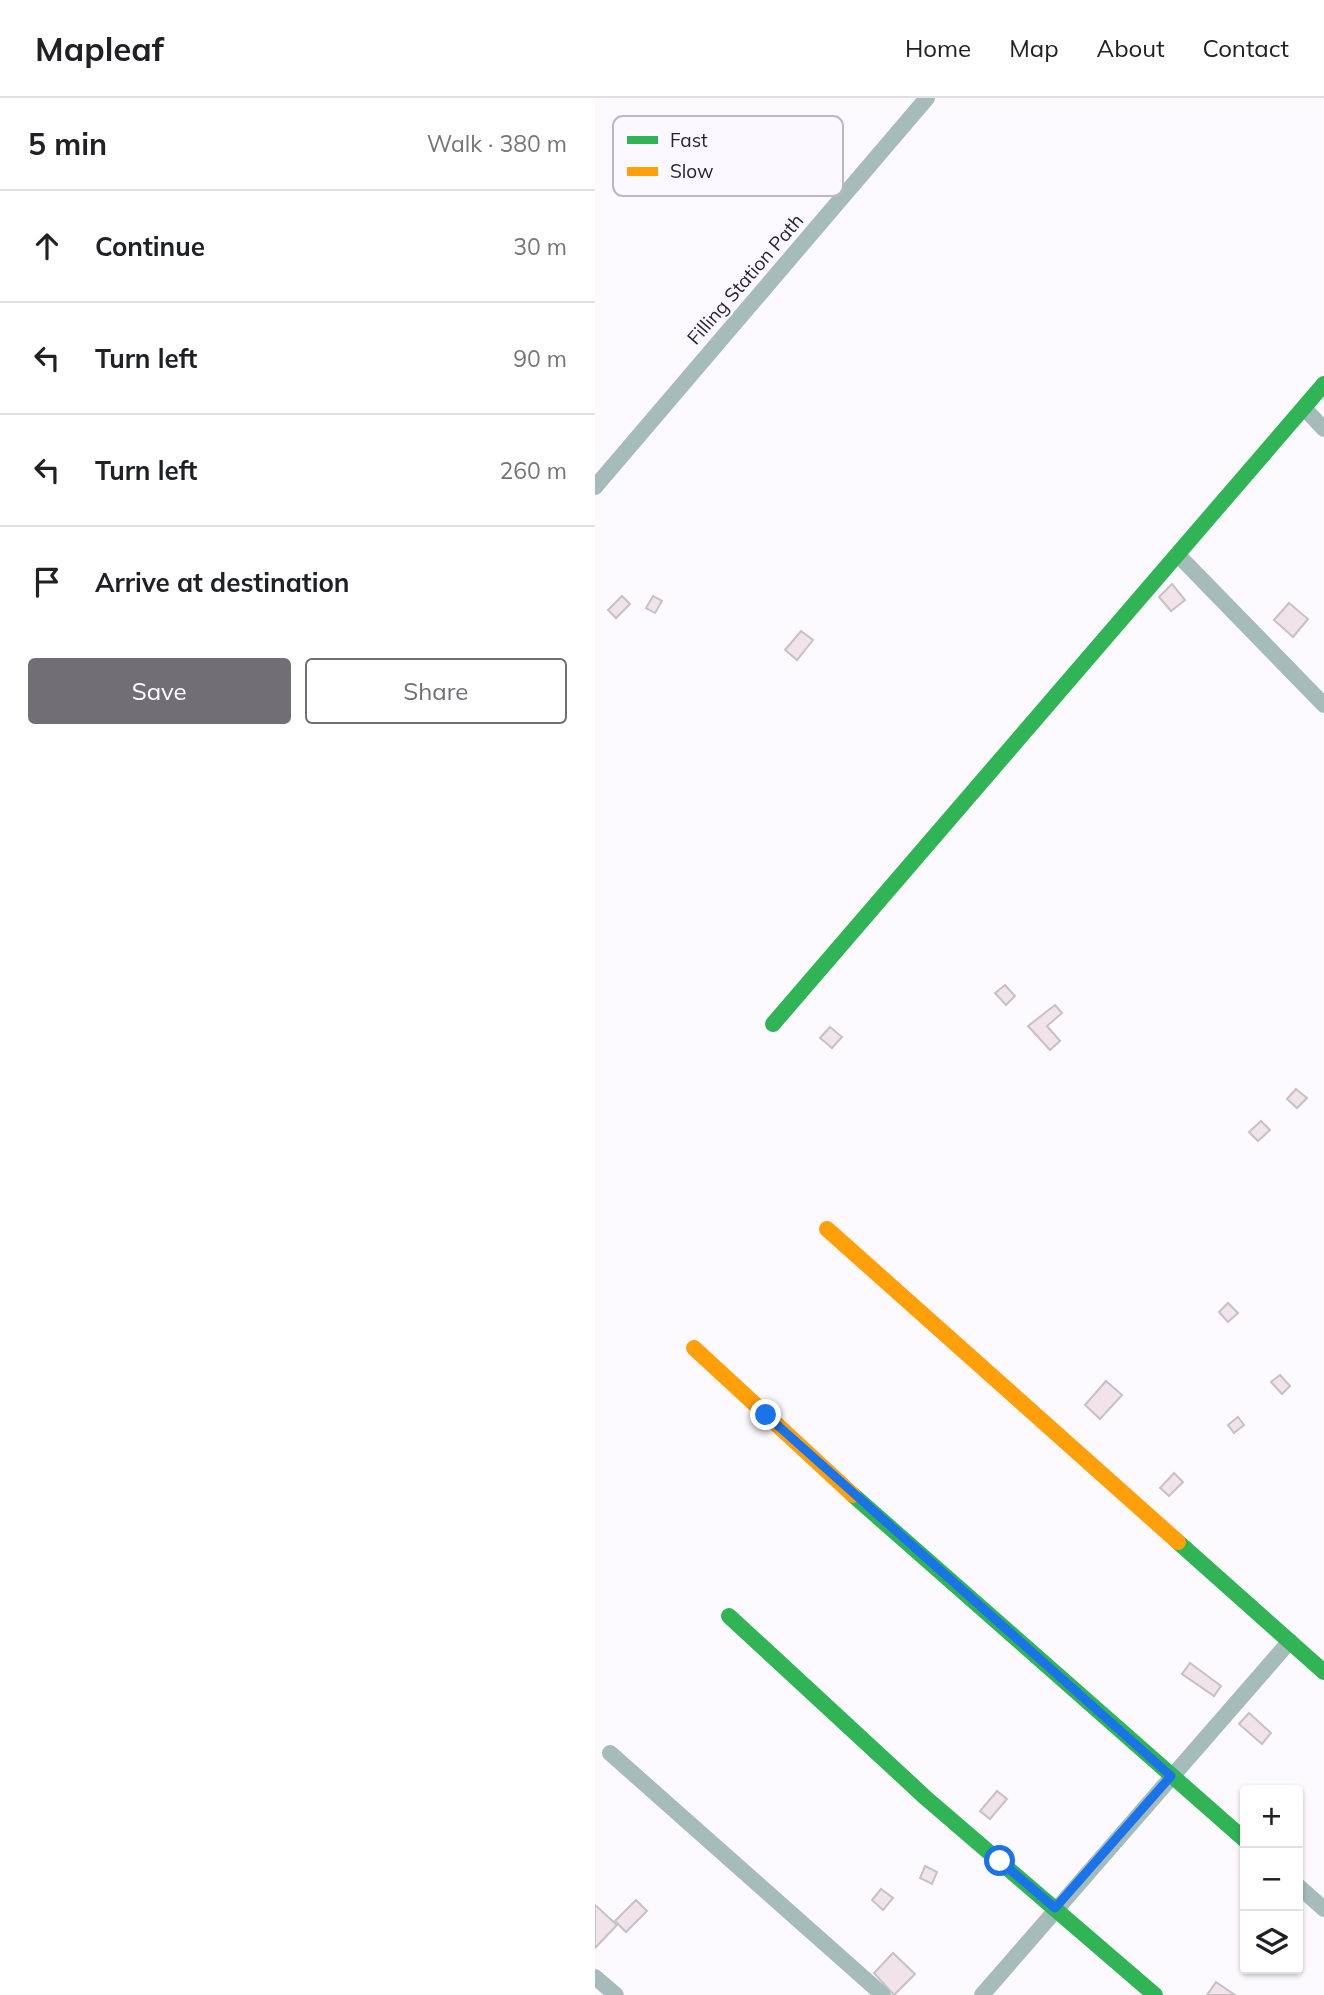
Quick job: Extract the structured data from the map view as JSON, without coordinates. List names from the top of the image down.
{
  "streets": {
    "street": ["Filling Station Path"]
  },
  "legend": ["Fast", "Slow"],
  "page": {
    "header": "Mapleaf",
    "nav": [
      "Home",
      "Map",
      "About",
      "Contact"
    ],
    "heading": ["5 min", "Walk · 380 m"],
    "list": [
      ["Continue", "30 m"],
      ["Turn left", "90 m"],
      ["Turn left", "260 m"],
      "Arrive at destination"
    ],
    "buttons": ["Save", "Share"],
    "map_buttons": ["+", "−"]
  }
}
